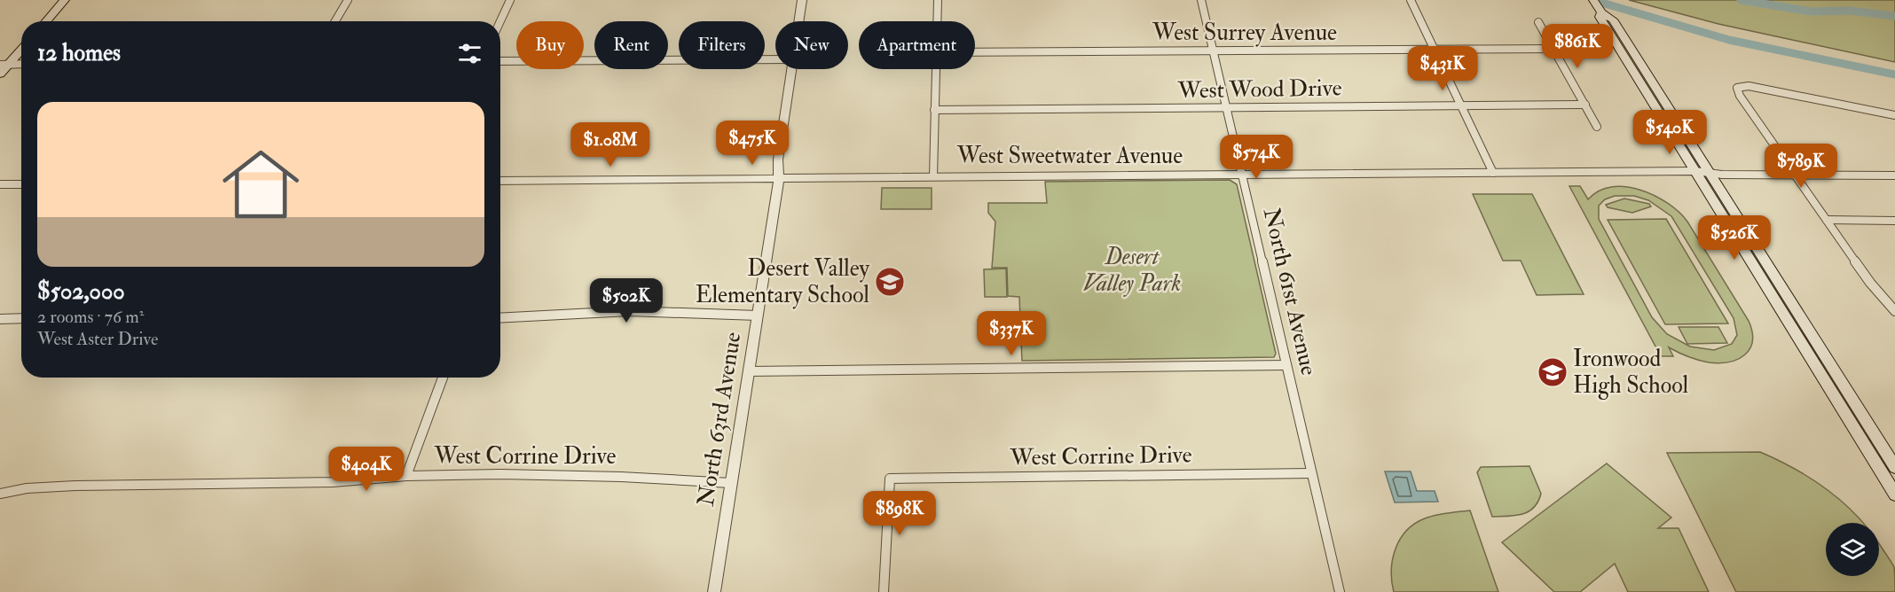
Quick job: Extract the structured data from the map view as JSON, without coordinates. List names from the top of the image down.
{
  "streets": {
    "street": [
      "West Surrey Avenue",
      "West Wood Drive",
      "West Sweetwater Avenue",
      "North 61st Avenue",
      "North 63rd Avenue",
      "West Corrine Drive"
    ]
  },
  "crossings": [
    ["West Surrey Avenue", "North 61st Avenue"],
    ["West Wood Drive", "North 61st Avenue"],
    ["West Sweetwater Avenue", "North 61st Avenue"],
    ["West Sweetwater Avenue", "North 63rd Avenue"],
    ["North 61st Avenue", "West Corrine Drive"],
    ["North 63rd Avenue", "West Corrine Drive"]
  ],
  "parks": ["Desert Valley Park"],
  "places": {
    "school or university": ["Desert Valley Elementary School", "Ironwood High School"]
  },
  "page": {
    "chip": [
      "Buy",
      "Rent",
      "Filters",
      "New",
      "Apartment"
    ],
    "heading": "12 homes",
    "price": [
      "$861K",
      "$431K",
      "$540K",
      "$475K",
      "$1.08M",
      "$574K",
      "$789K",
      "$526K",
      "$502K",
      "$337K",
      "$404K",
      "$898K"
    ],
    "list": [
      {
        "name": "$502,000",
        "note": "2 rooms · 76 m² · West Aster Drive"
      }
    ]
  }
}
